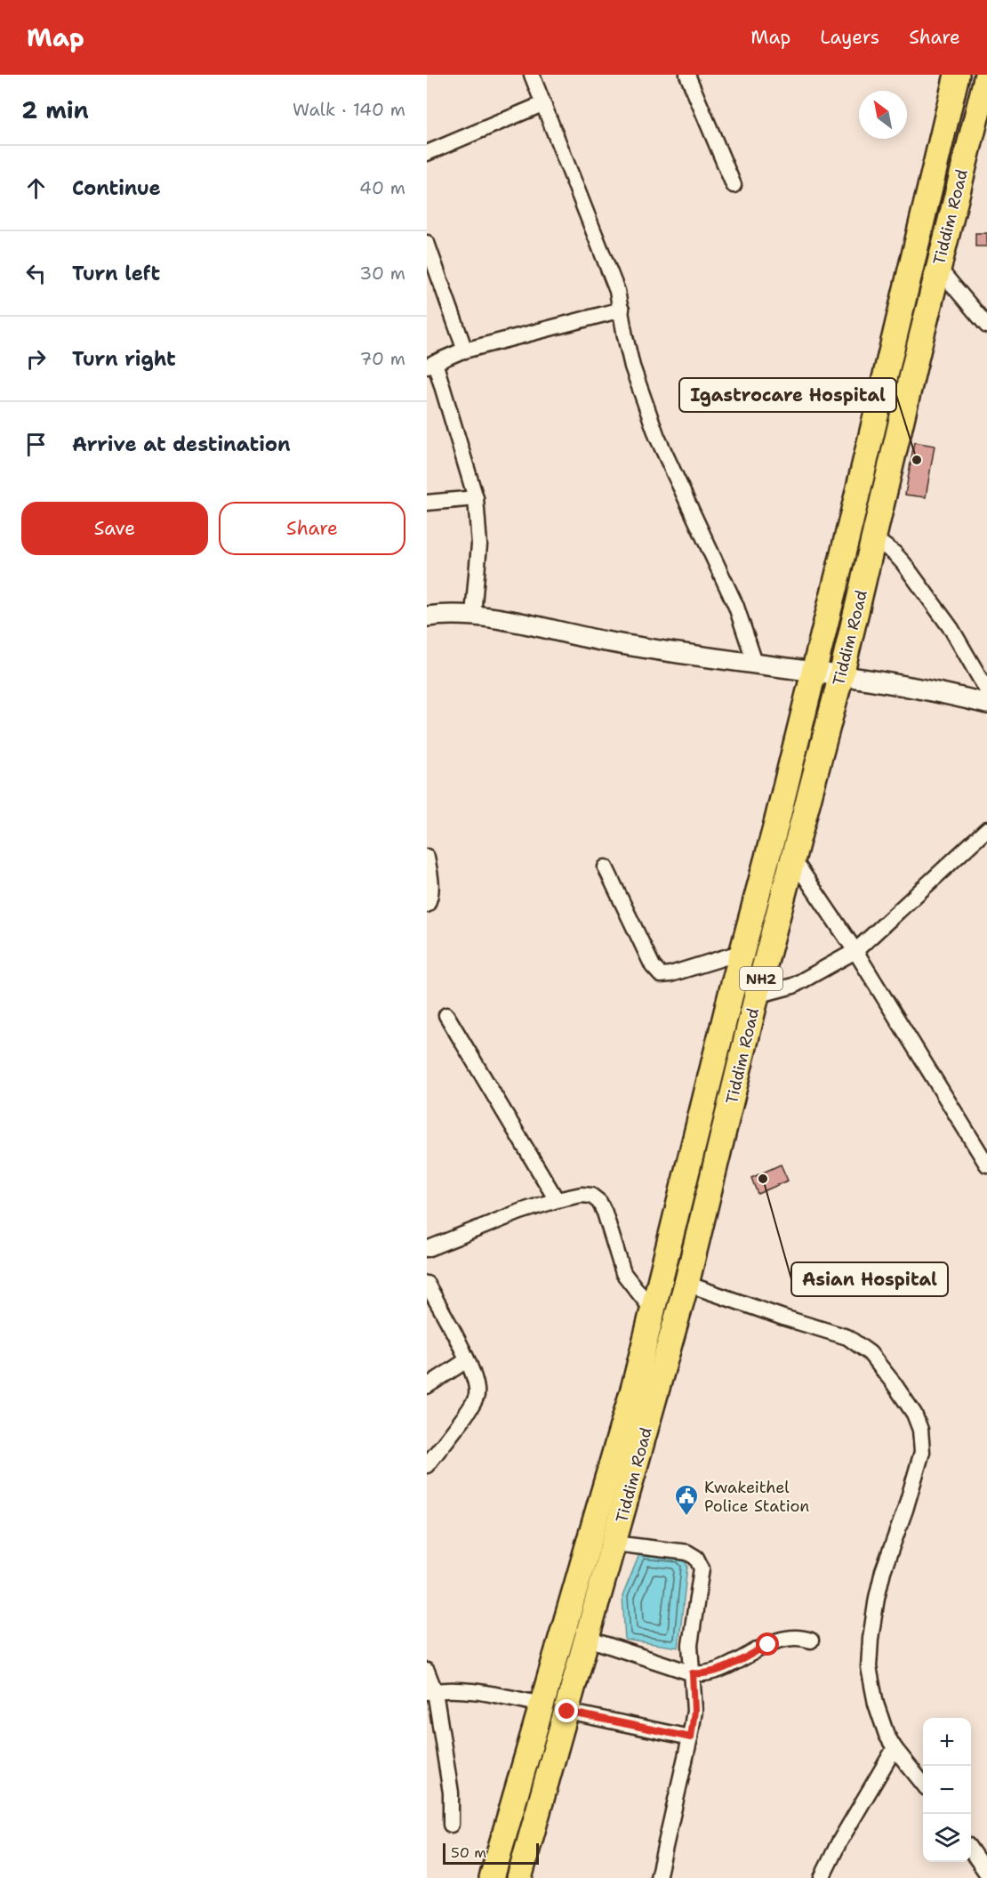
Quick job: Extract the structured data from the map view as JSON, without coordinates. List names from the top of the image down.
{
  "streets": {
    "highway": ["Tiddim Road", "NH2"]
  },
  "places": {
    "other": ["Igastrocare Hospital", "Asian Hospital"],
    "public building": ["Kwakeithel Police Station"]
  },
  "scale_bar": "50 m",
  "north": "top left",
  "page": {
    "header": "Map",
    "nav": ["Map", "Layers", "Share"],
    "heading": ["2 min", "Walk · 140 m"],
    "list": [
      ["Continue", "40 m"],
      ["Turn left", "30 m"],
      ["Turn right", "70 m"],
      "Arrive at destination"
    ],
    "buttons": ["Save", "Share"],
    "map_buttons": ["+", "−"],
    "scale": "50 m"
  }
}
